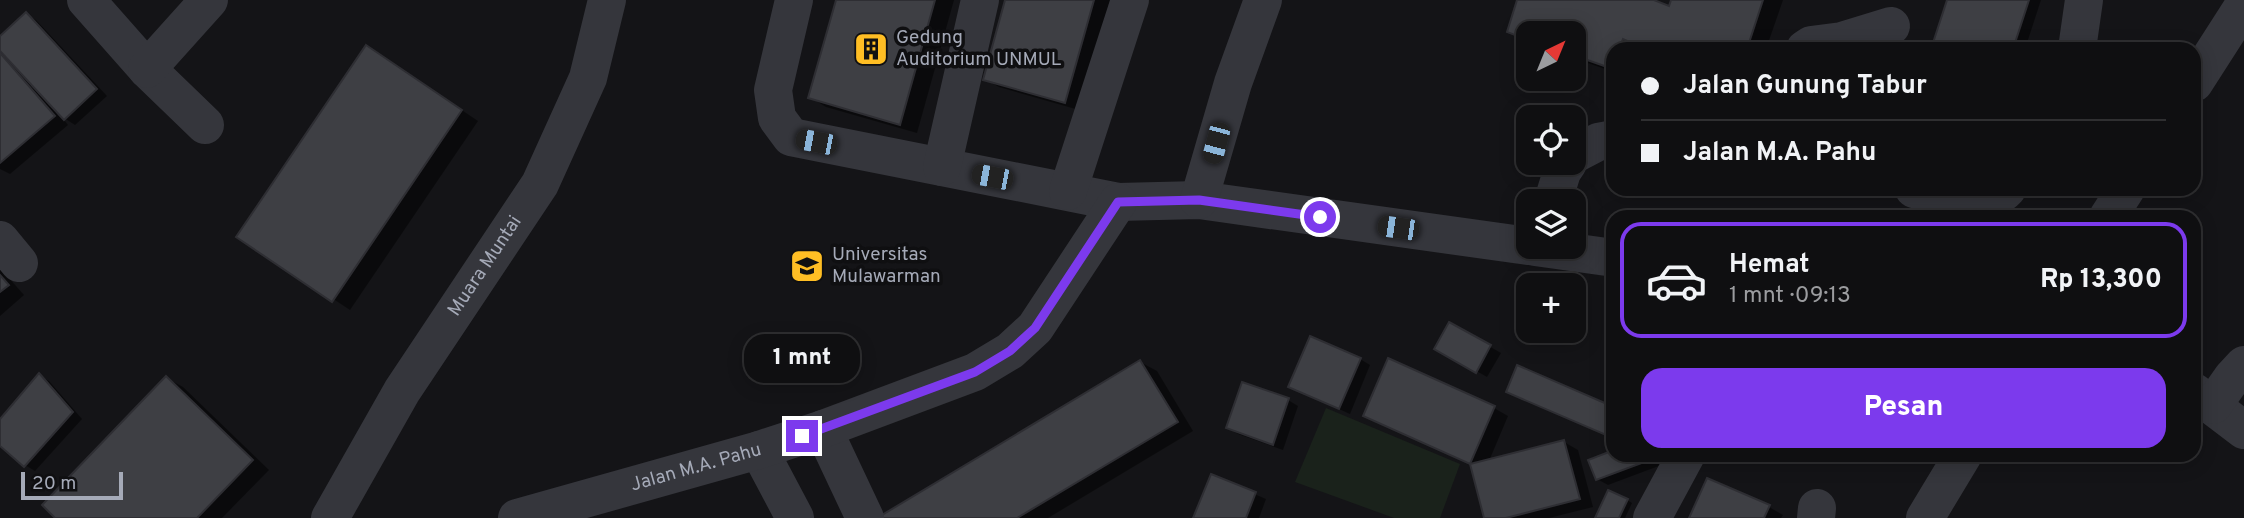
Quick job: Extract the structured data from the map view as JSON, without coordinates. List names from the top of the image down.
{
  "streets": {
    "street": ["Muara Muntai", "Jalan M.A. Pahu"]
  },
  "places": {
    "building": ["Gedung Auditorium UNMUL"],
    "school or university": ["Universitas Mulawarman"]
  },
  "scale_bar": "20 m",
  "north": "top right",
  "page": {
    "map_buttons": "+",
    "banner": ["Jalan Gunung Tabur", "Jalan M.A. Pahu"],
    "list": [
      {
        "name": "Hemat",
        "note": "1 mnt · 09:13",
        "value": "Rp 13,300"
      }
    ],
    "bubble": "1 mnt",
    "buttons": "Pesan",
    "scale": "20 m"
  }
}
